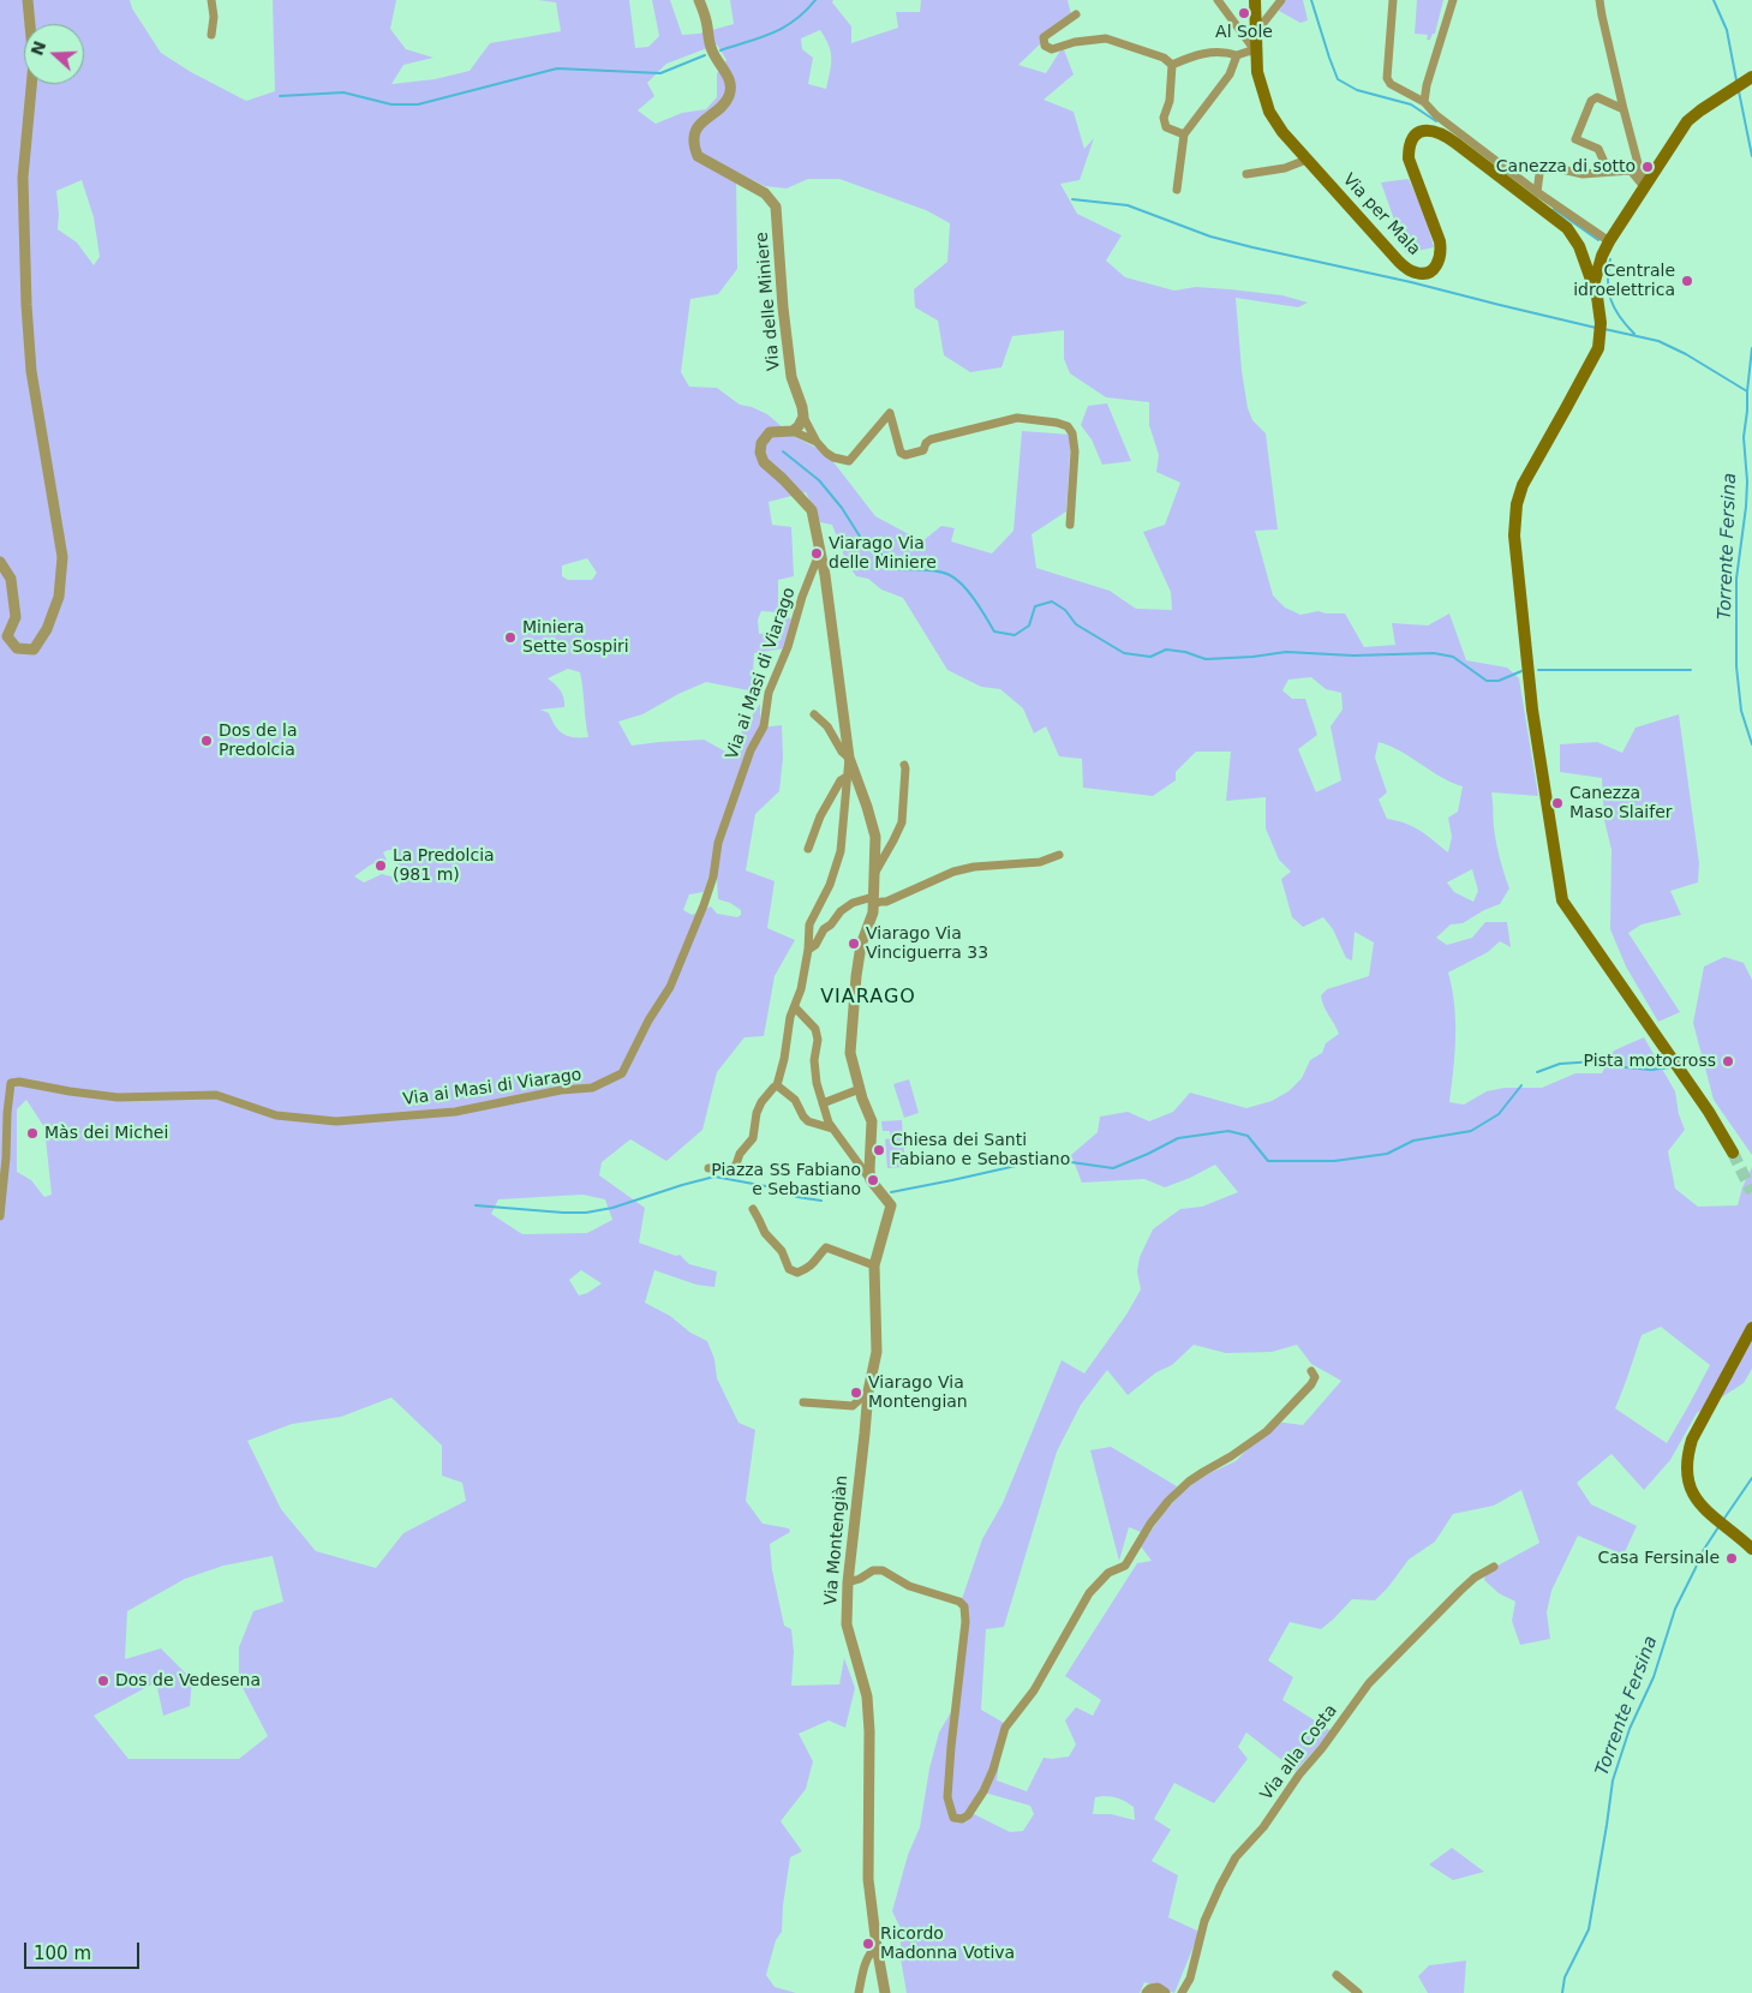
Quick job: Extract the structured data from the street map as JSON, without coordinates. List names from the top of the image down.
{
  "streets": {
    "main road": ["Via per Mala"],
    "street": [
      "Via delle Miniere",
      "Via ai Masi di Viarago",
      "Via Montengiàn",
      "Via alla Costa"
    ]
  },
  "districts": ["VIARAGO"],
  "water": ["Torrente Fersina"],
  "places": [
    "Al Sole",
    "Canezza di sotto",
    "Centrale idroelettrica",
    "Viarago Via delle Miniere",
    "Miniera Sette Sospiri",
    "Dos de la Predolcia",
    "Canezza Maso Slaifer",
    "La Predolcia (981 m)",
    "Viarago Via Vinciguerra 33",
    "Pista motocross",
    "Màs dei Michei",
    "Chiesa dei Santi Fabiano e Sebastiano",
    "Piazza SS Fabiano e Sebastiano",
    "Viarago Via Montengian",
    "Casa Fersinale",
    "Dos de Vedesena",
    "Ricordo Madonna Votiva"
  ],
  "scale_bar": "100 m",
  "north": "left"
}
